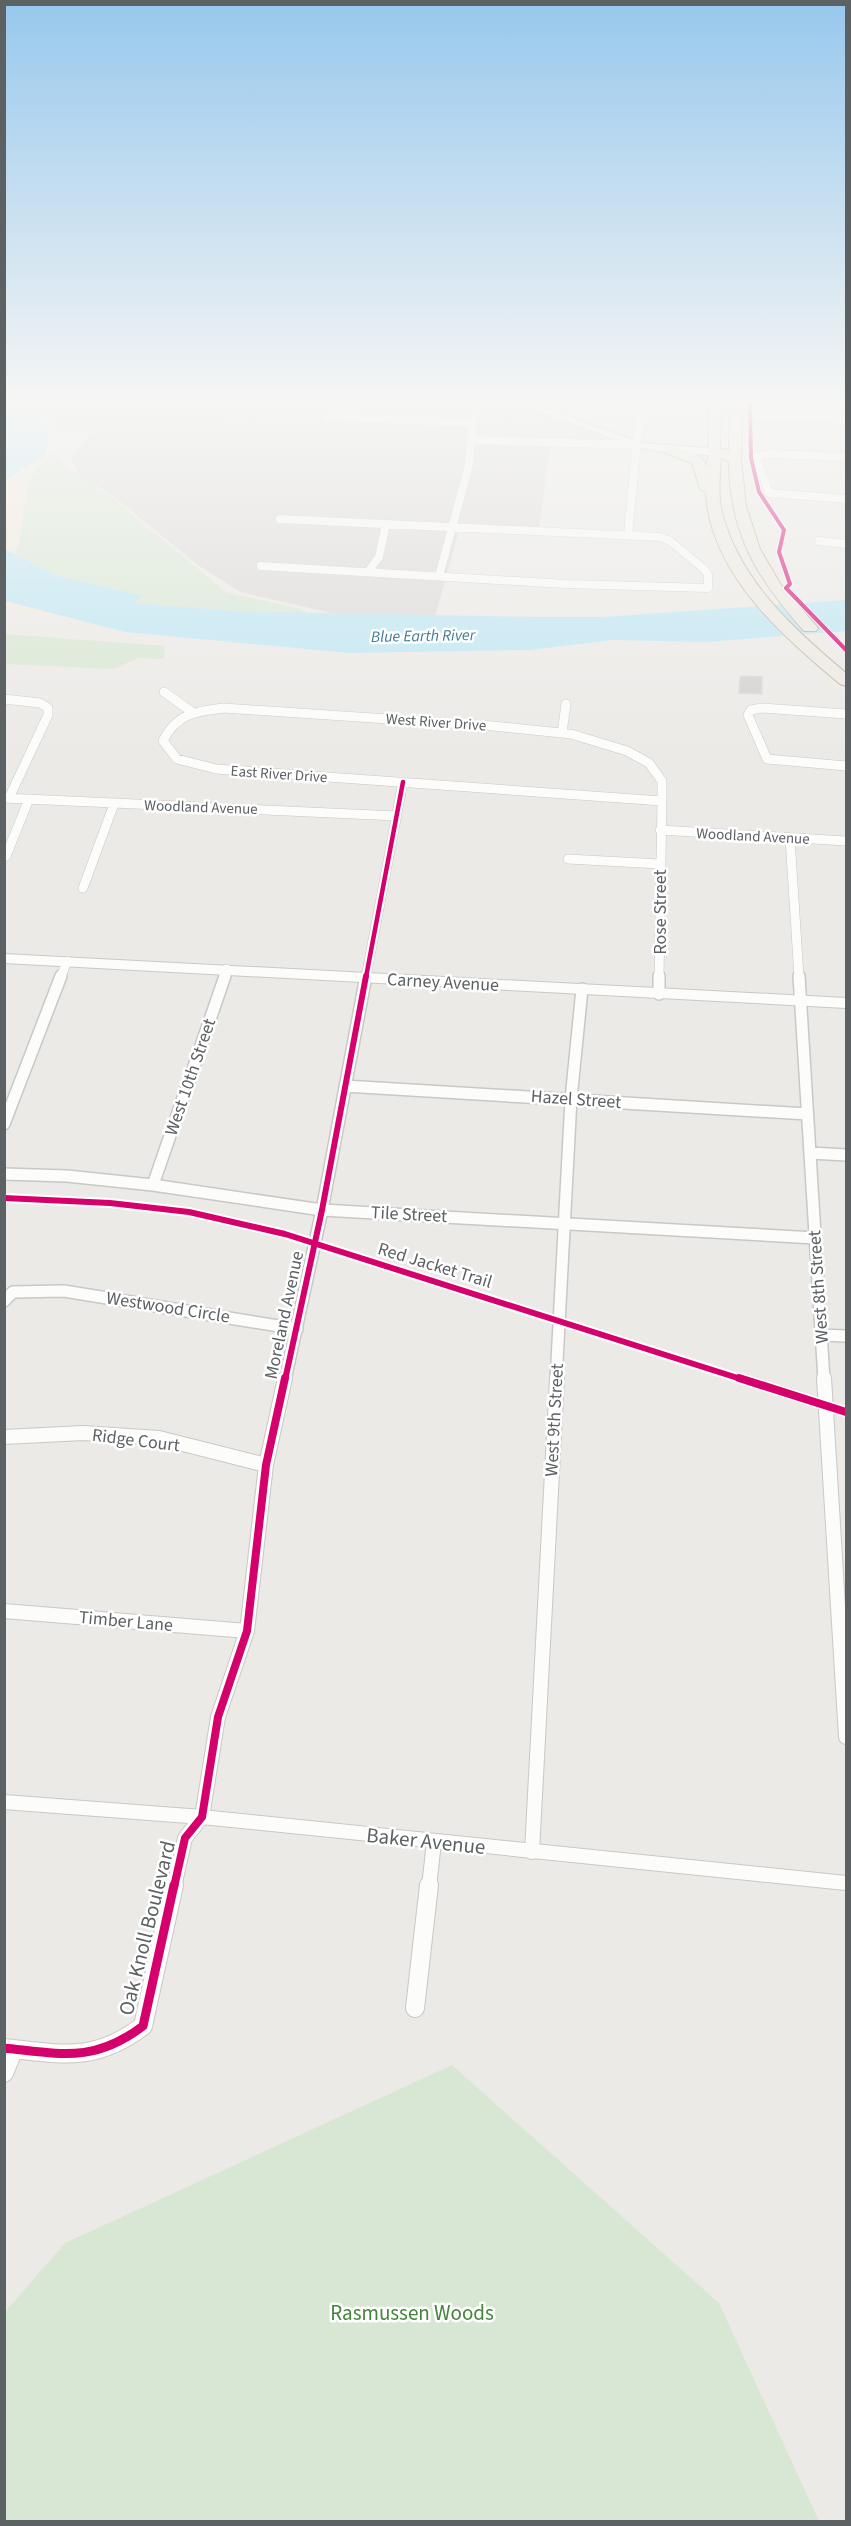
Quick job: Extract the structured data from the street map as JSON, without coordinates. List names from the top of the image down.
{
  "streets": {
    "main road": ["Carney Avenue"],
    "street": [
      "West River Drive",
      "East River Drive",
      "Woodland Avenue",
      "Rose Street",
      "West 10th Street",
      "Hazel Street",
      "Tile Street",
      "West 8th Street",
      "Westwood Circle",
      "Moreland Avenue",
      "West 9th Street",
      "Ridge Court",
      "Timber Lane",
      "Baker Avenue",
      "Oak Knoll Boulevard"
    ],
    "cycle path": ["Red Jacket Trail"]
  },
  "crossings": [
    ["West River Drive", "East River Drive"],
    ["West River Drive", "Woodland Avenue"],
    ["West River Drive", "Rose Street"],
    ["East River Drive", "Moreland Avenue"],
    ["Woodland Avenue", "Rose Street"],
    ["Woodland Avenue", "West 8th Street"],
    ["Woodland Avenue", "Moreland Avenue"],
    ["Rose Street", "Carney Avenue"],
    ["Carney Avenue", "West 10th Street"],
    ["Carney Avenue", "West 8th Street"],
    ["Carney Avenue", "Moreland Avenue"],
    ["Carney Avenue", "West 9th Street"],
    ["West 10th Street", "Tile Street"],
    ["Hazel Street", "West 8th Street"],
    ["Hazel Street", "Moreland Avenue"],
    ["Hazel Street", "West 9th Street"],
    ["Tile Street", "West 8th Street"],
    ["Tile Street", "Moreland Avenue"],
    ["Tile Street", "West 9th Street"],
    ["Westwood Circle", "Moreland Avenue"],
    ["Moreland Avenue", "Ridge Court"],
    ["Moreland Avenue", "Timber Lane"],
    ["Moreland Avenue", "Baker Avenue"],
    ["Moreland Avenue", "Oak Knoll Boulevard"],
    ["West 9th Street", "Baker Avenue"],
    ["Baker Avenue", "Oak Knoll Boulevard"]
  ],
  "water": ["Blue Earth River"],
  "parks": ["Rasmussen Woods"]
}
